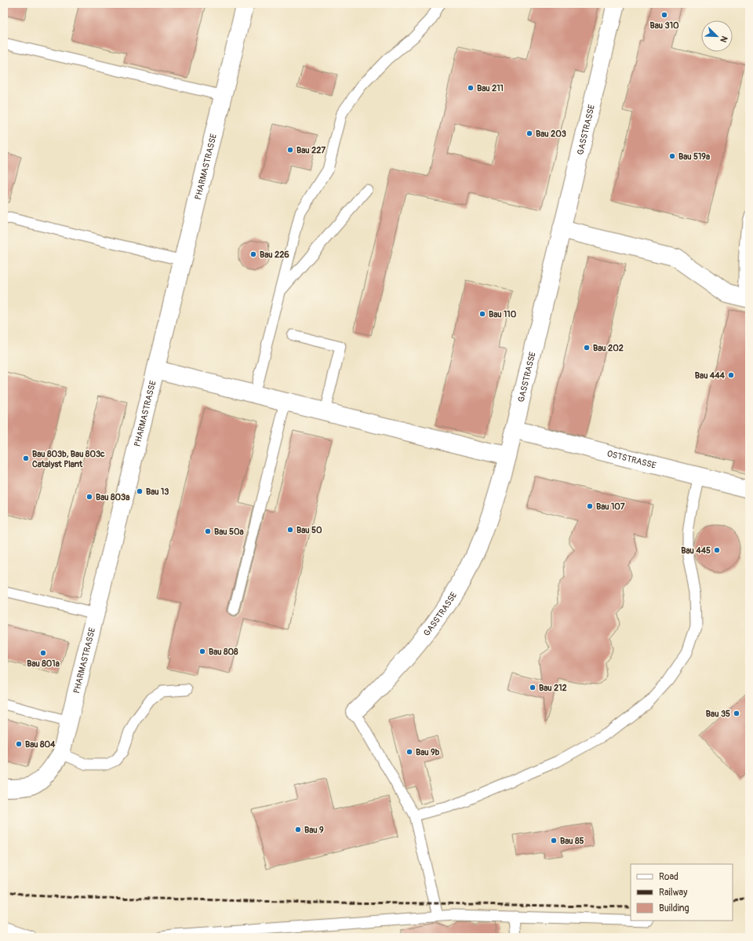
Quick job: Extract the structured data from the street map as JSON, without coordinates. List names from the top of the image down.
{
  "streets": {
    "street": ["GASSTRASSE", "PHARMASTRASSE", "OSTSTRASSE"]
  },
  "crossings": [
    ["GASSTRASSE", "OSTSTRASSE"]
  ],
  "places": [
    "Bau 310",
    "Bau 211",
    "Bau 203",
    "Bau 227",
    "Bau 519a",
    "Bau 226",
    "Bau 110",
    "Bau 202",
    "Bau 444",
    "Bau 803b, Bau 803c Catalyst Plant",
    "Bau 13",
    "Bau 803a",
    "Bau 107",
    "Bau 50",
    "Bau 50a",
    "Bau 445",
    "Bau 808",
    "Bau 801a",
    "Bau 212",
    "Bau 35",
    "Bau 804",
    "Bau 9b",
    "Bau 9",
    "Bau 85"
  ],
  "legend": ["Road", "Railway", "Building"],
  "north": "bottom right"
}
